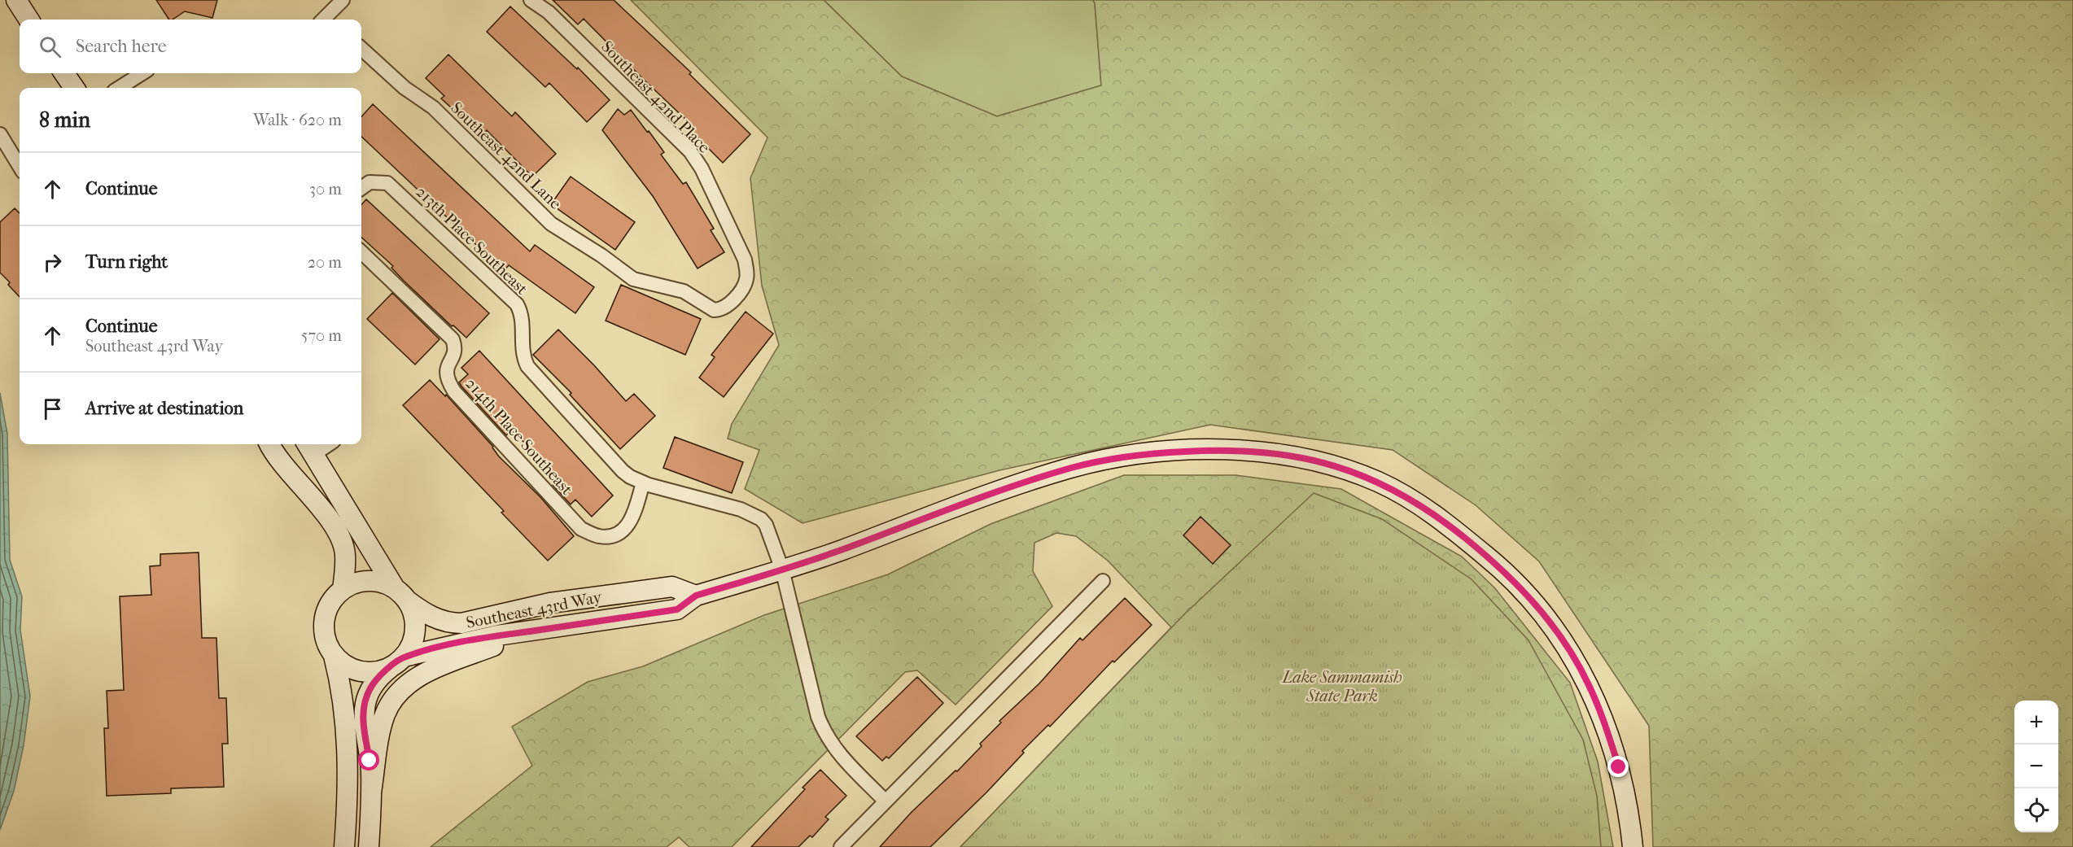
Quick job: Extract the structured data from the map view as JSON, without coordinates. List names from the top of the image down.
{
  "streets": {
    "main road": ["Southeast 43rd Way"],
    "street": [
      "Southeast 42nd Place",
      "Southeast 42nd Lane",
      "213th Place Southeast",
      "214th Place Southeast"
    ]
  },
  "crossings": [
    ["Southeast 42nd Place", "Southeast 42nd Lane"],
    ["213th Place Southeast", "214th Place Southeast"],
    ["213th Place Southeast", "Southeast 43rd Way"]
  ],
  "parks": ["Lake Sammamish State Park"],
  "page": {
    "search": "Search here",
    "heading": ["8 min", "Walk · 620 m"],
    "list": [
      ["Continue", "30 m"],
      ["Turn right", "20 m"],
      ["Continue", "Southeast 43rd Way", "570 m"],
      "Arrive at destination"
    ],
    "map_buttons": ["+", "−"]
  }
}
